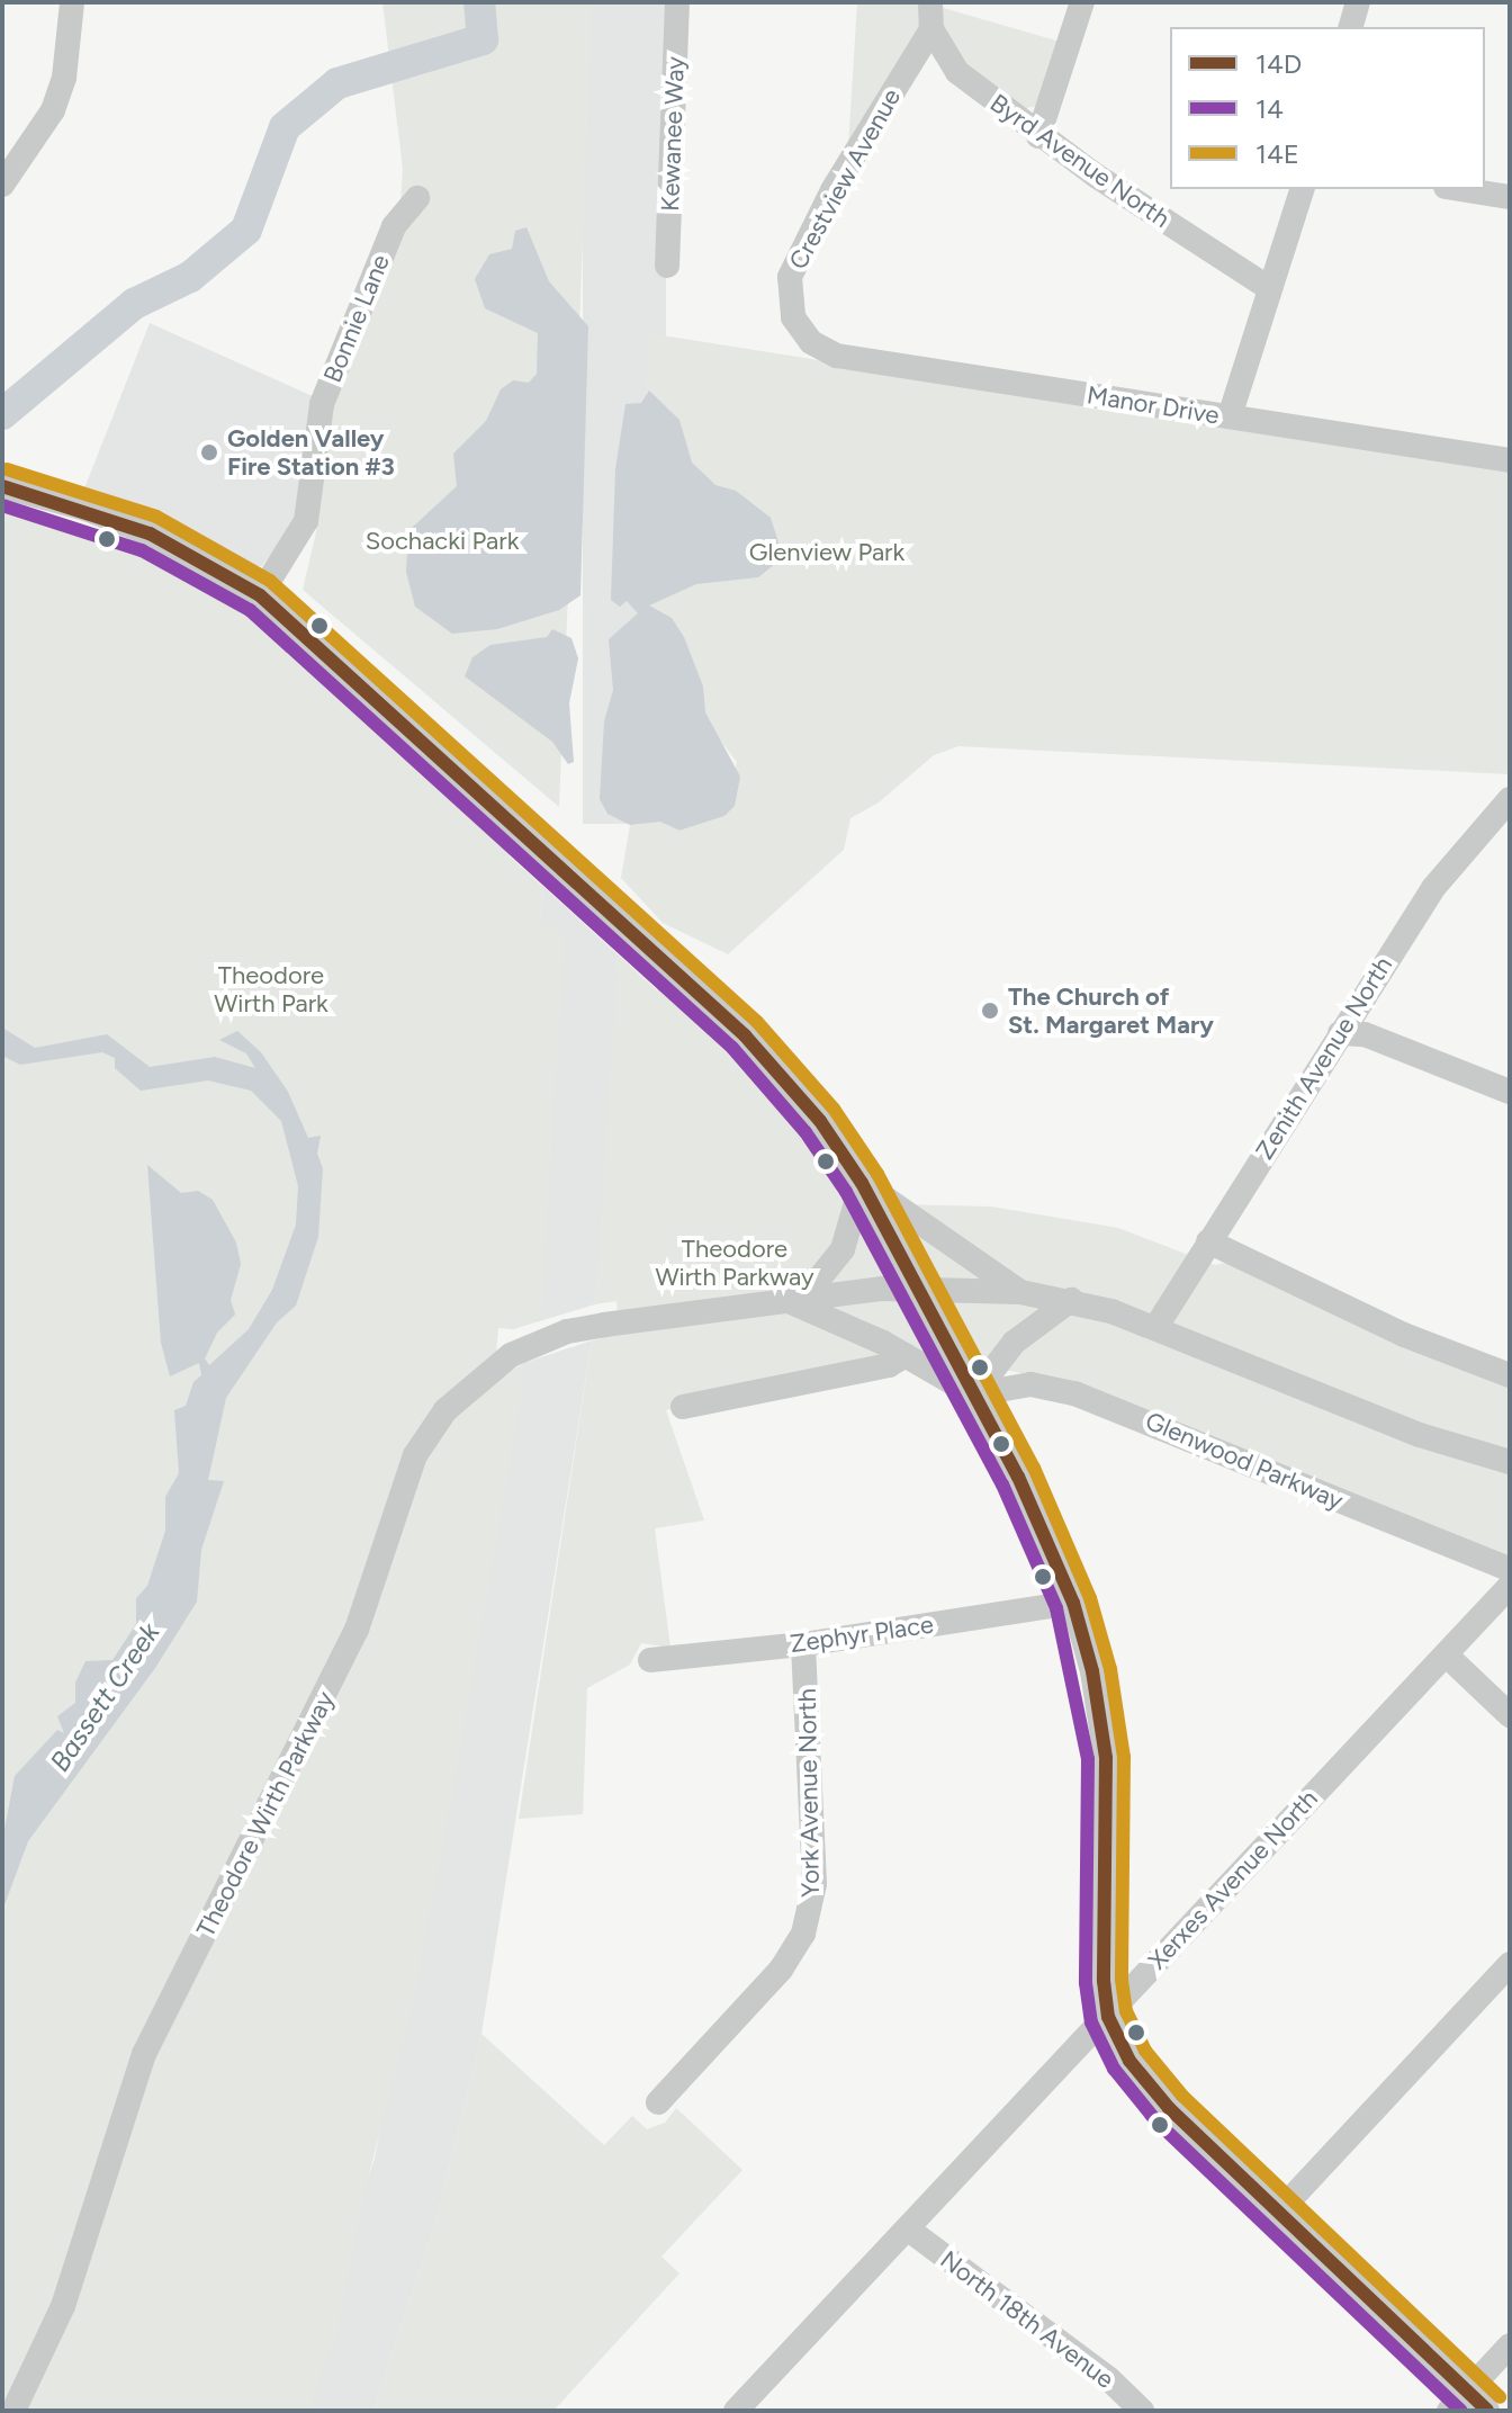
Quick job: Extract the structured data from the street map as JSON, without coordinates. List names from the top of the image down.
{
  "streets": {
    "street": [
      "Kewanee Way",
      "Byrd Avenue North",
      "Crestview Avenue",
      "Bonnie Lane",
      "Manor Drive",
      "Zenith Avenue North",
      "Glenwood Parkway",
      "Zephyr Place",
      "York Avenue North",
      "Theodore Wirth Parkway",
      "Xerxes Avenue North",
      "North 18th Avenue"
    ]
  },
  "crossings": [
    ["Byrd Avenue North", "Crestview Avenue"],
    ["Crestview Avenue", "Manor Drive"],
    ["Zenith Avenue North", "Theodore Wirth Parkway"],
    ["Zephyr Place", "York Avenue North"],
    ["Xerxes Avenue North", "North 18th Avenue"]
  ],
  "water": ["Bassett Creek"],
  "parks": [
    "Sochacki Park",
    "Glenview Park",
    "Theodore Wirth Park",
    "Theodore Wirth Parkway"
  ],
  "places": ["Golden Valley Fire Station #3", "The Church of St. Margaret Mary"],
  "lines": ["transit line 14E", "transit line 14D", "transit line 14"],
  "legend": ["14D", "14", "14E"]
}
